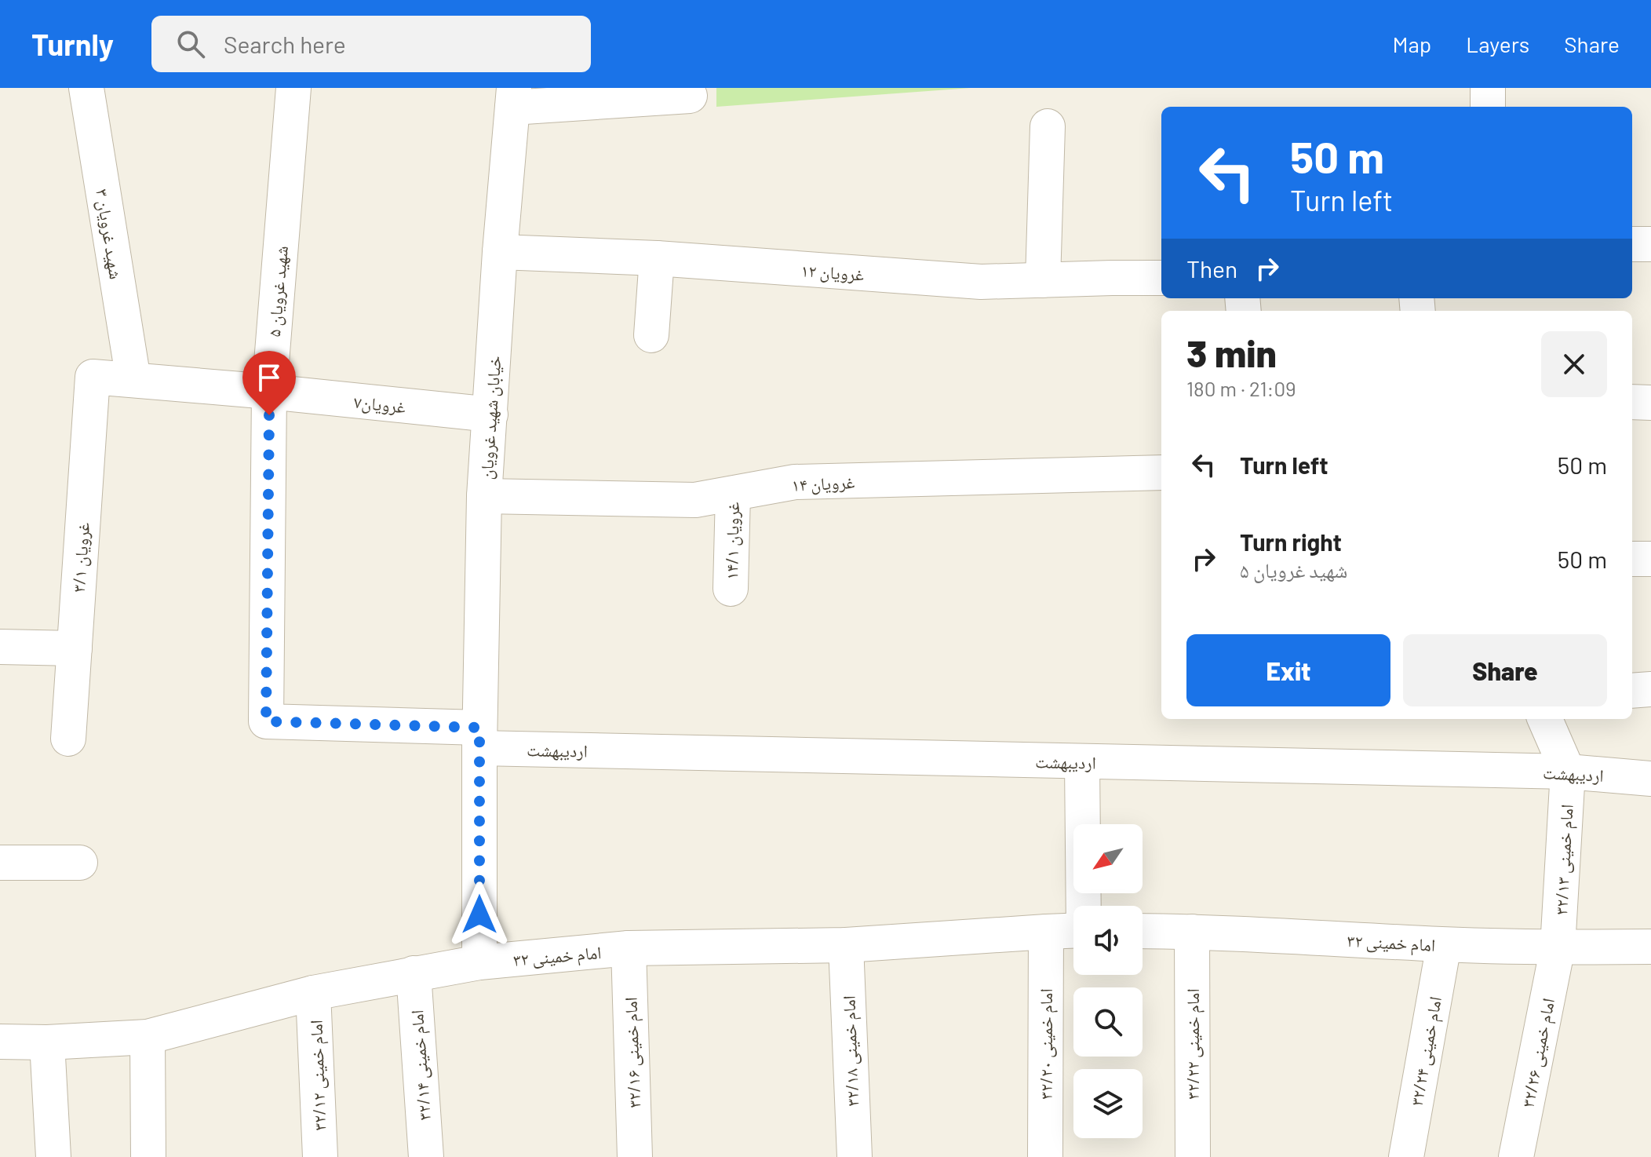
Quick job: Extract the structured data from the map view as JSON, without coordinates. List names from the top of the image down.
{
  "streets": {
    "street": [
      "شهید غرویان ۳",
      "غرویان ۱۲",
      "شهید غرویان ۵",
      "غرویان۷",
      "خیابان شهید غرویان",
      "غرویان ۱۴",
      "غرویان ۱۴/۱",
      "غرویان ۳/۱",
      "اردیبهشت",
      "امام خمینی ۳۲/۱۳",
      "امام خمینی ۳۲",
      "امام خمینی ۳۲/۲۰",
      "امام خمینی ۳۲/۲۲",
      "امام خمینی ۳۲/۱۸",
      "امام خمینی ۳۲/۲۴",
      "امام خمینی ۳۲/۱۶",
      "امام خمینی ۳۲/۲۶",
      "امام خمینی ۳۲/۱۴",
      "امام خمینی ۳۲/۱۲"
    ]
  },
  "crossings": [
    ["شهید غرویان ۳", "غرویان۷"],
    ["غرویان ۱۲", "خیابان شهید غرویان"],
    ["شهید غرویان ۵", "غرویان۷"],
    ["شهید غرویان ۵", "اردیبهشت"],
    ["غرویان۷", "خیابان شهید غرویان"],
    ["غرویان۷", "غرویان ۳/۱"],
    ["خیابان شهید غرویان", "غرویان ۱۴"],
    ["خیابان شهید غرویان", "اردیبهشت"],
    ["خیابان شهید غرویان", "امام خمینی ۳۲"],
    ["غرویان ۱۴", "غرویان ۱۴/۱"],
    ["اردیبهشت", "امام خمینی ۳۲/۱۳"],
    ["امام خمینی ۳۲/۱۳", "امام خمینی ۳۲"],
    ["امام خمینی ۳۲/۱۳", "امام خمینی ۳۲/۲۶"],
    ["امام خمینی ۳۲", "امام خمینی ۳۲/۲۰"],
    ["امام خمینی ۳۲", "امام خمینی ۳۲/۲۲"],
    ["امام خمینی ۳۲", "امام خمینی ۳۲/۱۸"],
    ["امام خمینی ۳۲", "امام خمینی ۳۲/۲۴"],
    ["امام خمینی ۳۲", "امام خمینی ۳۲/۱۶"],
    ["امام خمینی ۳۲", "امام خمینی ۳۲/۲۶"],
    ["امام خمینی ۳۲", "امام خمینی ۳۲/۱۴"],
    ["امام خمینی ۳۲", "امام خمینی ۳۲/۱۲"]
  ],
  "north": "bottom left",
  "page": {
    "header": "Turnly",
    "search": "Search here",
    "nav": ["Map", "Layers", "Share"],
    "turn": ["50 m", "Turn left"],
    "then": "Then",
    "heading": ["3 min", "180 m · 21:09"],
    "list": [
      {
        "name": "Turn left",
        "value": "50 m"
      },
      {
        "name": "Turn right",
        "note": "شهید غرویان ۵",
        "value": "50 m"
      }
    ],
    "buttons": ["Exit", "Share"]
  }
}
